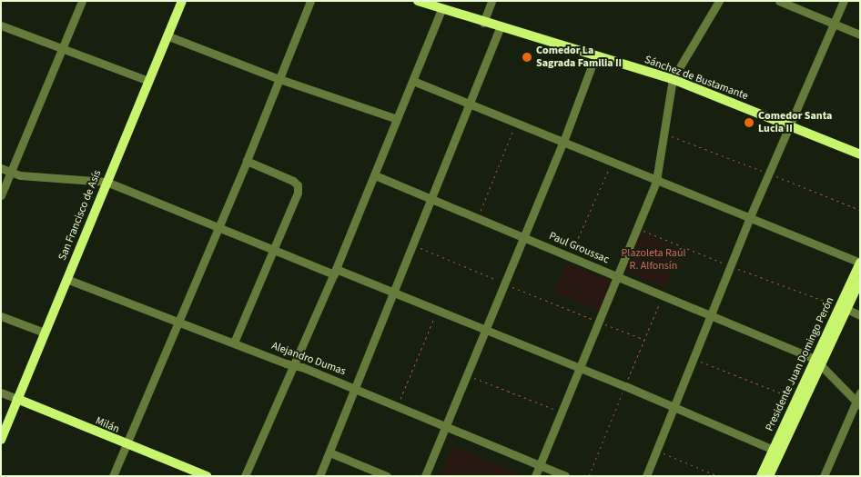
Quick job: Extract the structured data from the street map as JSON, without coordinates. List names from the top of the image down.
{
  "streets": {
    "street": [
      "Sánchez de Bustamante",
      "San Francisco de Asís",
      "Paul Groussac",
      "Alejandro Dumas",
      "Presidente Juan Domingo Perón",
      "Milán"
    ]
  },
  "crossings": [
    ["San Francisco de Asís", "Alejandro Dumas"],
    ["San Francisco de Asís", "Milán"],
    ["Paul Groussac", "Presidente Juan Domingo Perón"]
  ],
  "parks": ["Plazoleta Raúl R. Alfonsín"],
  "places": ["Comedor La Sagrada Familia II", "Comedor Santa Lucia II"]
}
